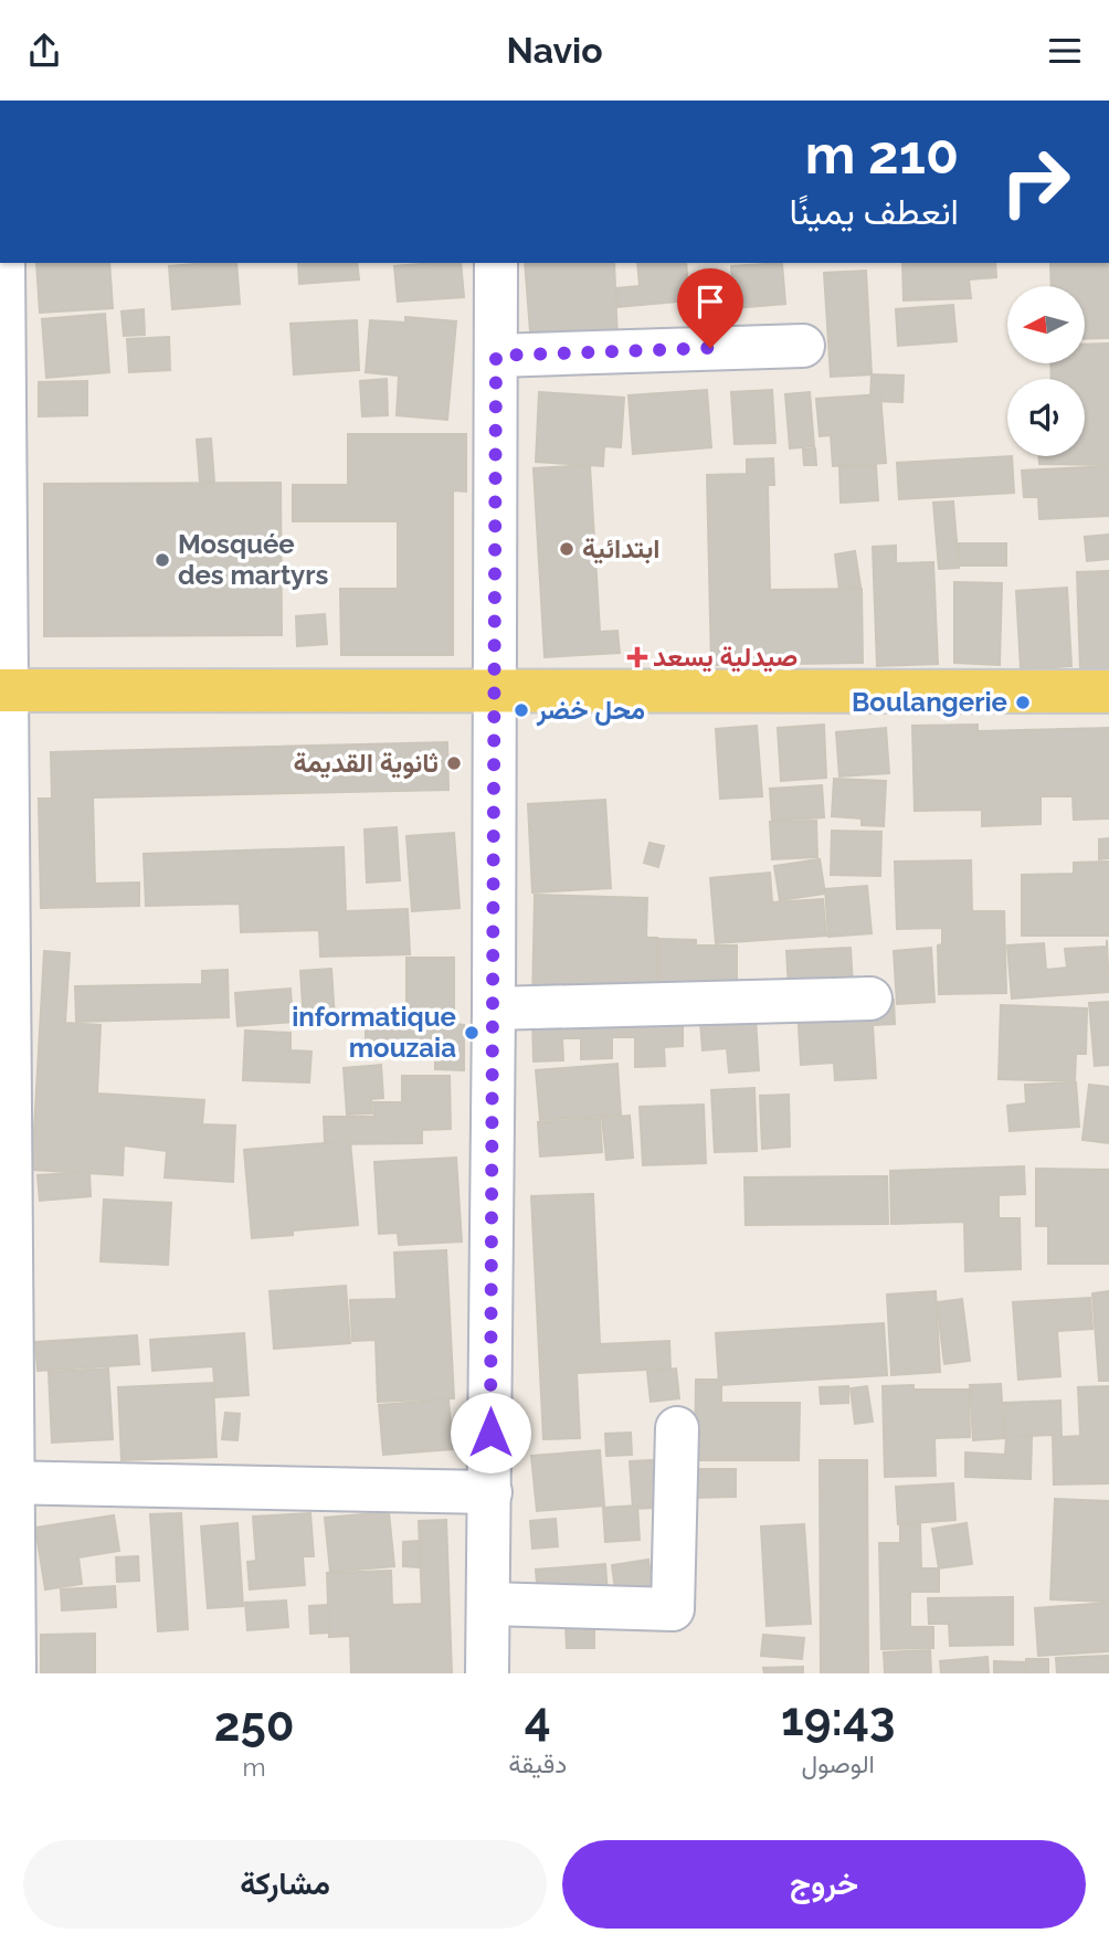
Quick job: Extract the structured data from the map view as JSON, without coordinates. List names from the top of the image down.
{
  "places": {
    "other": [
      "ابتدائية",
      "Mosquée des martyrs",
      "Boulangerie",
      "محل خضر",
      "ثانوية القديمة",
      "informatique mouzaia"
    ],
    "health": ["صيدلية يسعد"]
  },
  "north": "left",
  "page": {
    "header": "Navio",
    "turn": ["210 m", "انعطف يمينًا"],
    "eta": [
      "19:43",
      "الوصول",
      "4",
      "دقيقة",
      "250",
      "m"
    ],
    "buttons": ["خروج", "مشاركة"]
  }
}
